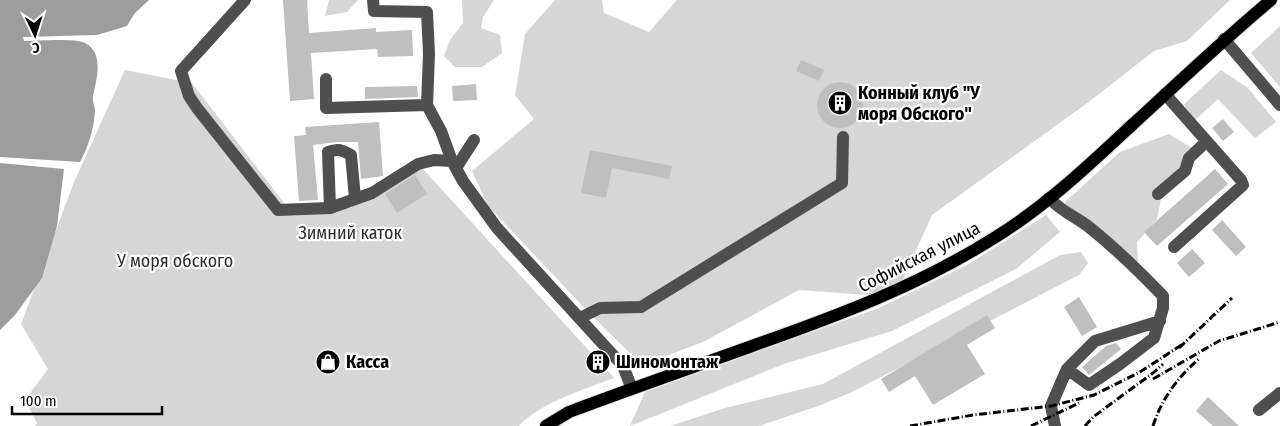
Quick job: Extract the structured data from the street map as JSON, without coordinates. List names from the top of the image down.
{
  "streets": {
    "main road": ["Софийская улица"]
  },
  "parks": ["Зимний каток", "У моря обского"],
  "places": {
    "building": ["Конный клуб \"У моря Обского\"", "Шиномонтаж"],
    "shop": ["Касса"]
  },
  "scale_bar": "100 m",
  "north": "bottom"
}
